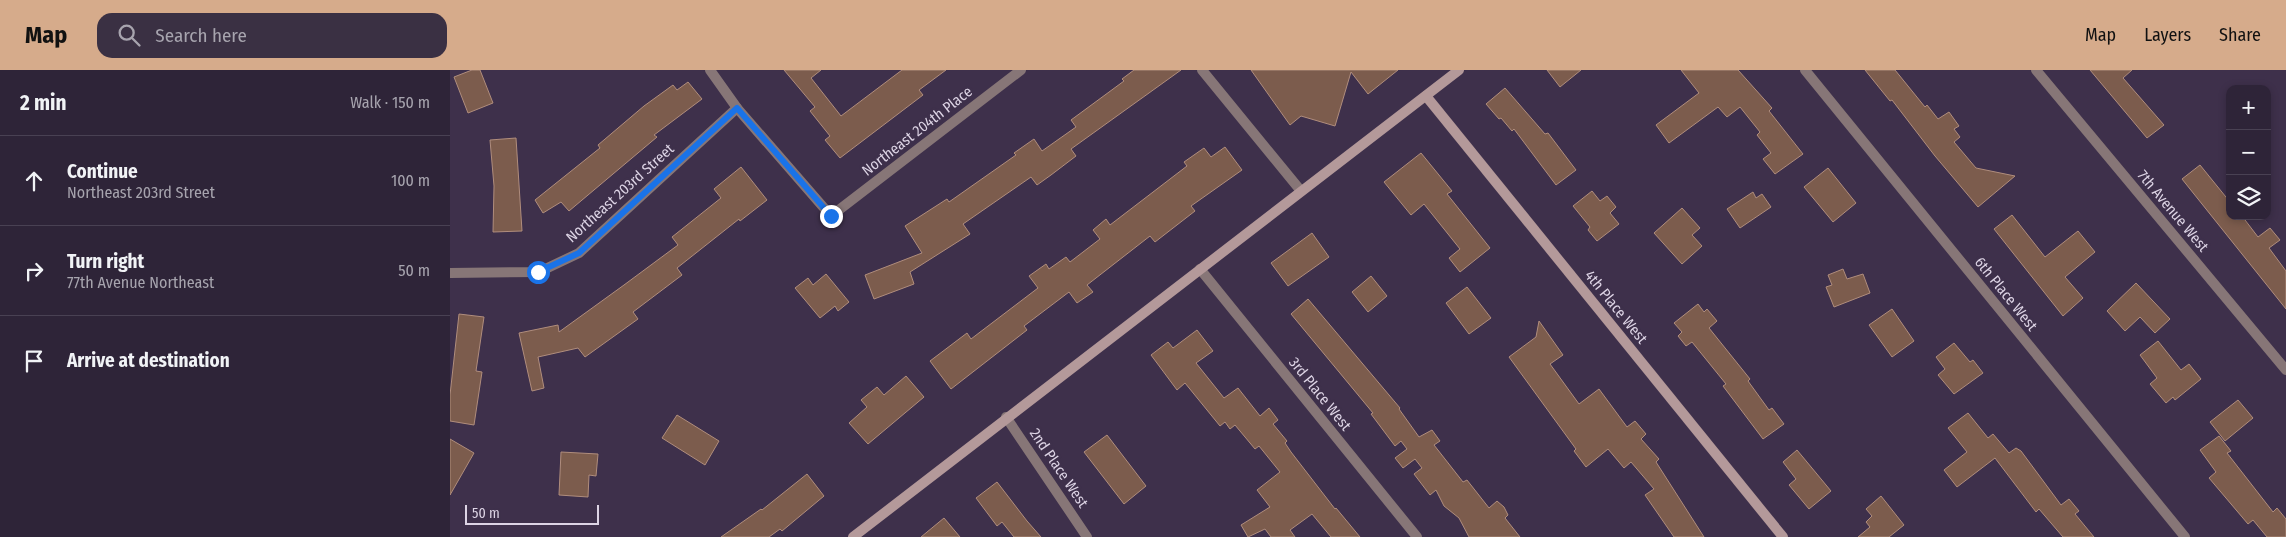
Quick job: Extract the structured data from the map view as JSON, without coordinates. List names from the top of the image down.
{
  "streets": {
    "street": [
      "Northeast 204th Place",
      "Northeast 203rd Street",
      "7th Avenue West",
      "6th Place West",
      "4th Place West",
      "3rd Place West",
      "2nd Place West"
    ]
  },
  "crossings": [
    ["Northeast 204th Place", "Northeast 203rd Street"]
  ],
  "scale_bar": "50 m",
  "page": {
    "header": "Map",
    "search": "Search here",
    "nav": ["Map", "Layers", "Share"],
    "heading": ["2 min", "Walk · 150 m"],
    "map_buttons": ["+", "−"],
    "list": [
      ["Continue", "Northeast 203rd Street", "100 m"],
      ["Turn right", "77th Avenue Northeast", "50 m"],
      "Arrive at destination"
    ],
    "scale": "50 m"
  }
}
